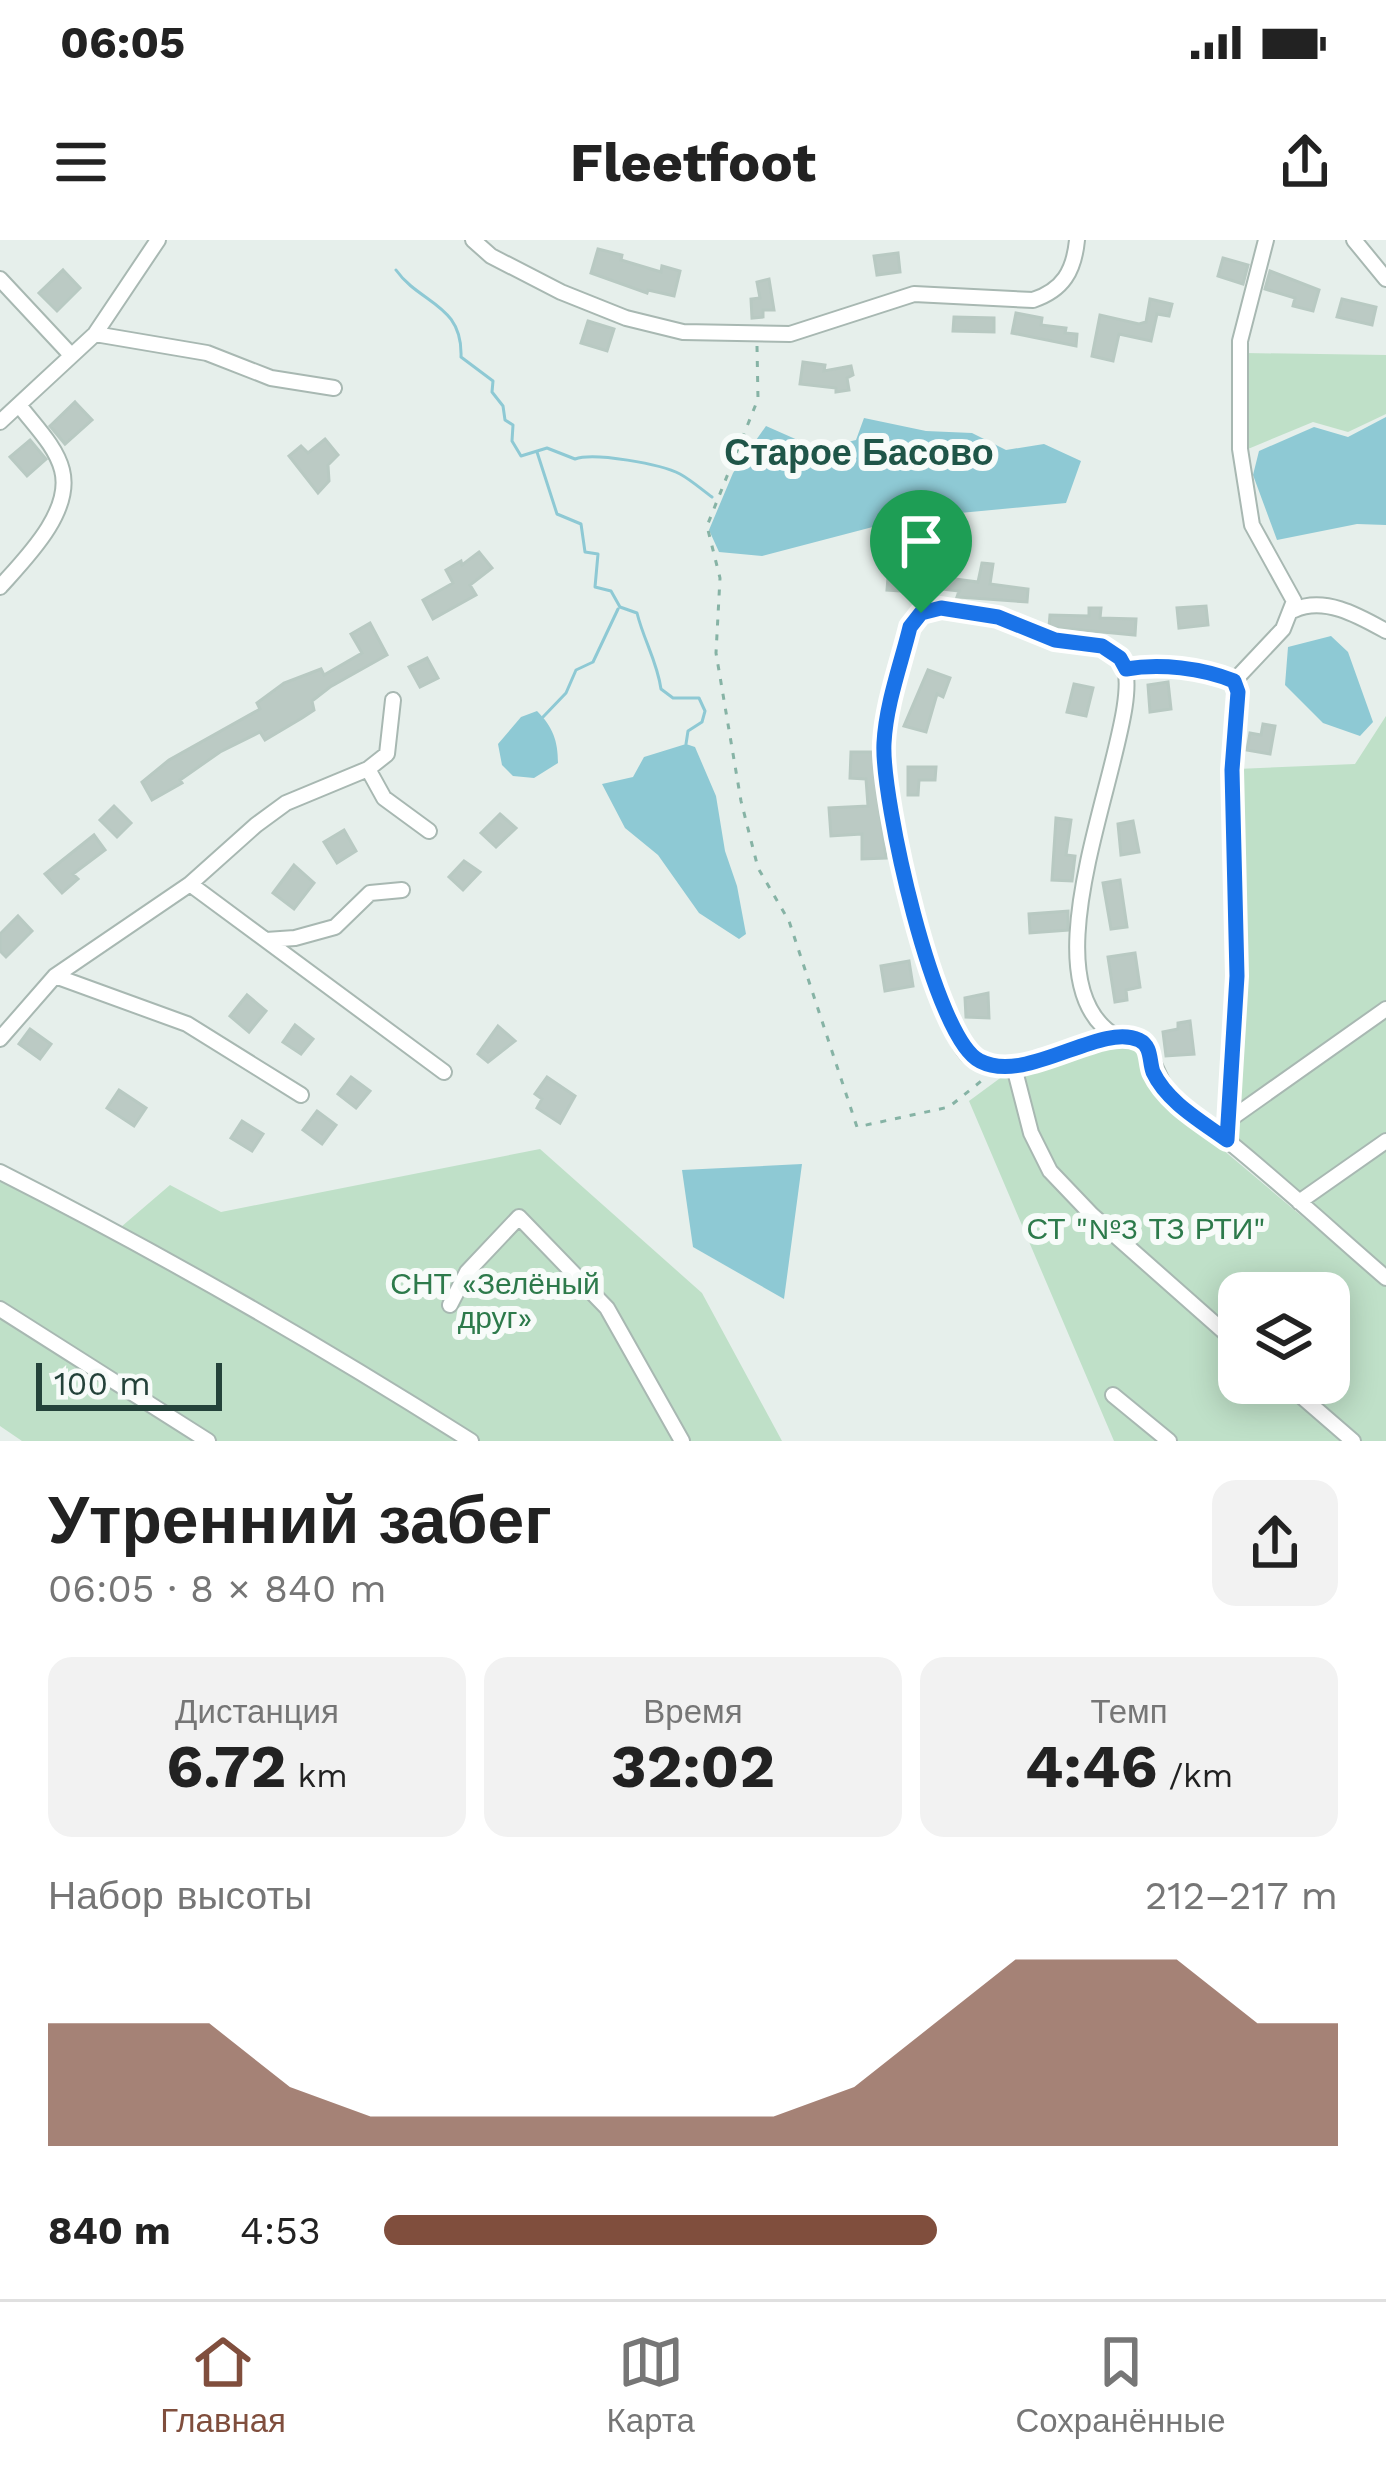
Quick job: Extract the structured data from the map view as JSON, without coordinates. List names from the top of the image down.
{
  "districts": ["Старое Басово"],
  "parks": ["СТ \"№3 ТЗ РТИ\"", "СНТ «Зелёный друг»"],
  "scale_bar": "100 m",
  "page": {
    "status": "06:05",
    "header": "Fleetfoot",
    "scale": "100 m",
    "heading": ["Утренний забег", "06:05 · 8 × 840 m"],
    "stats": [
      ["Дистанция", "6.72 km"],
      ["Время", "32:02"],
      ["Темп", "4:46 /km"]
    ],
    "chart": ["Набор высоты", "212–217 m"],
    "list": [
      {
        "name": "840 m",
        "note": "4:53"
      }
    ],
    "tabs": ["Главная", "Карта", "Сохранённые"]
  }
}
